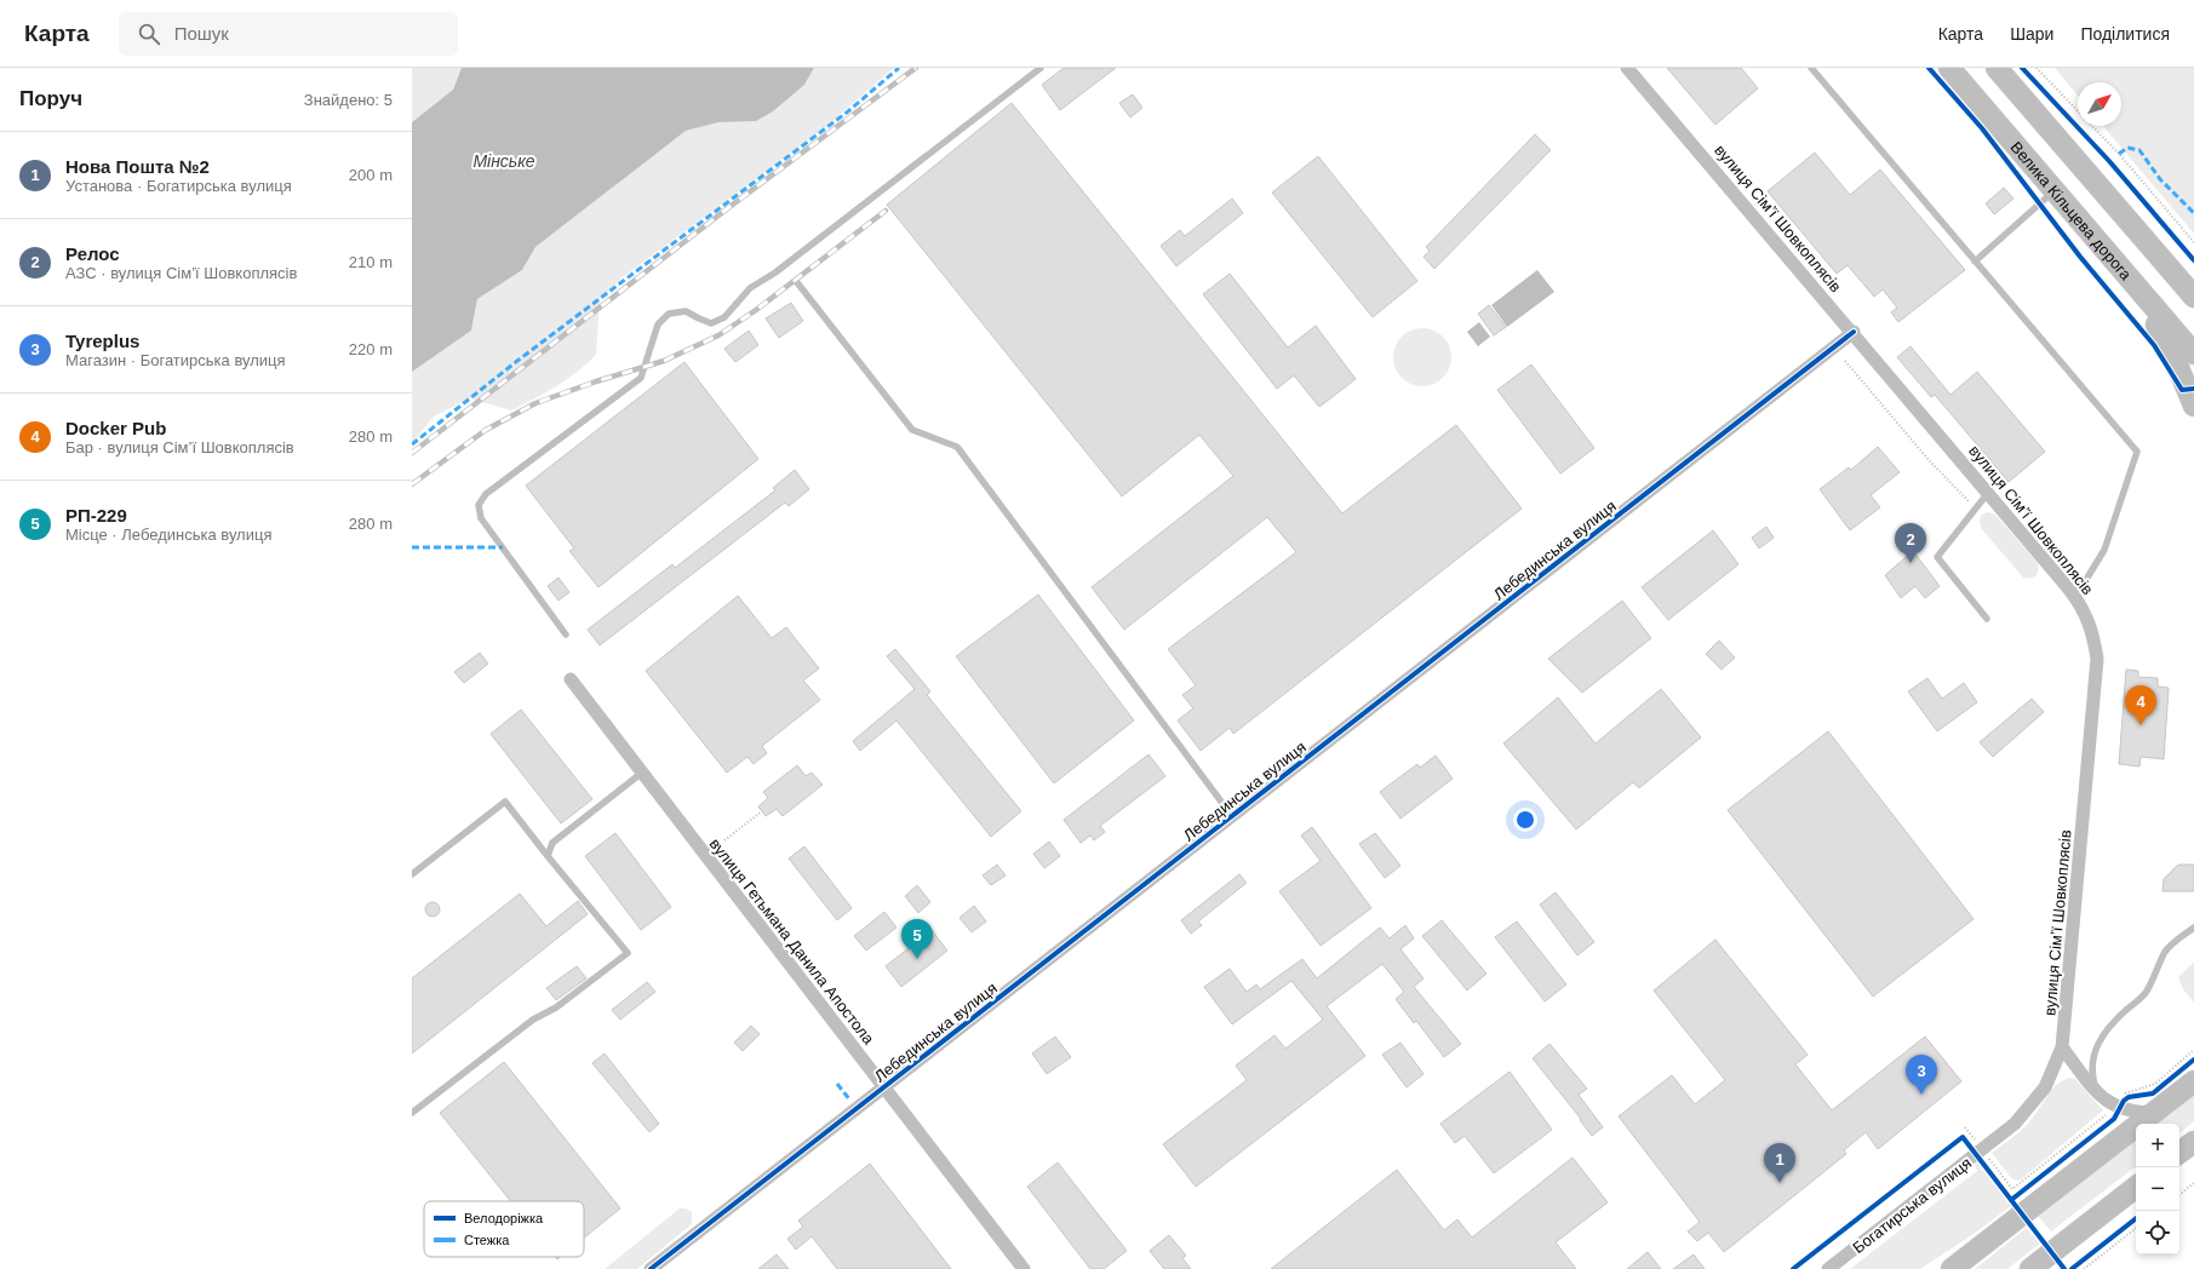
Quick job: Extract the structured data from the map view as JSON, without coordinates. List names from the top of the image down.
{
  "streets": {
    "main road": ["Велика Кільцева дорога"],
    "street": [
      "вулиця Сімʼї Шовкоплясів",
      "Лебединська вулиця",
      "вулиця Гетьмана Данила Апостола",
      "Богатирська вулиця"
    ]
  },
  "crossings": [
    ["вулиця Сімʼї Шовкоплясів", "Лебединська вулиця"],
    ["вулиця Сімʼї Шовкоплясів", "Богатирська вулиця"],
    ["Лебединська вулиця", "вулиця Гетьмана Данила Апостола"]
  ],
  "water": ["Мінське"],
  "legend": ["Велодоріжка", "Стежка"],
  "north": "top right",
  "page": {
    "header": "Карта",
    "search": "Пошук",
    "nav": ["Карта", "Шари", "Поділитися"],
    "heading": ["Поруч", "Знайдено: 5"],
    "list": [
      {
        "mark": "1",
        "name": "Нова Пошта №2",
        "note": "Установа · Богатирська вулиця",
        "value": "200 m"
      },
      {
        "mark": "2",
        "name": "Релос",
        "note": "АЗС · вулиця Сімʼї Шовкоплясів",
        "value": "210 m"
      },
      {
        "mark": "3",
        "name": "Tyreplus",
        "note": "Магазин · Богатирська вулиця",
        "value": "220 m"
      },
      {
        "mark": "4",
        "name": "Docker Pub",
        "note": "Бар · вулиця Сімʼї Шовкоплясів",
        "value": "280 m"
      },
      {
        "mark": "5",
        "name": "РП-229",
        "note": "Місце · Лебединська вулиця",
        "value": "280 m"
      }
    ],
    "pins": [
      "2",
      "4",
      "5",
      "3",
      "1"
    ],
    "map_buttons": ["+", "−"]
  }
}
